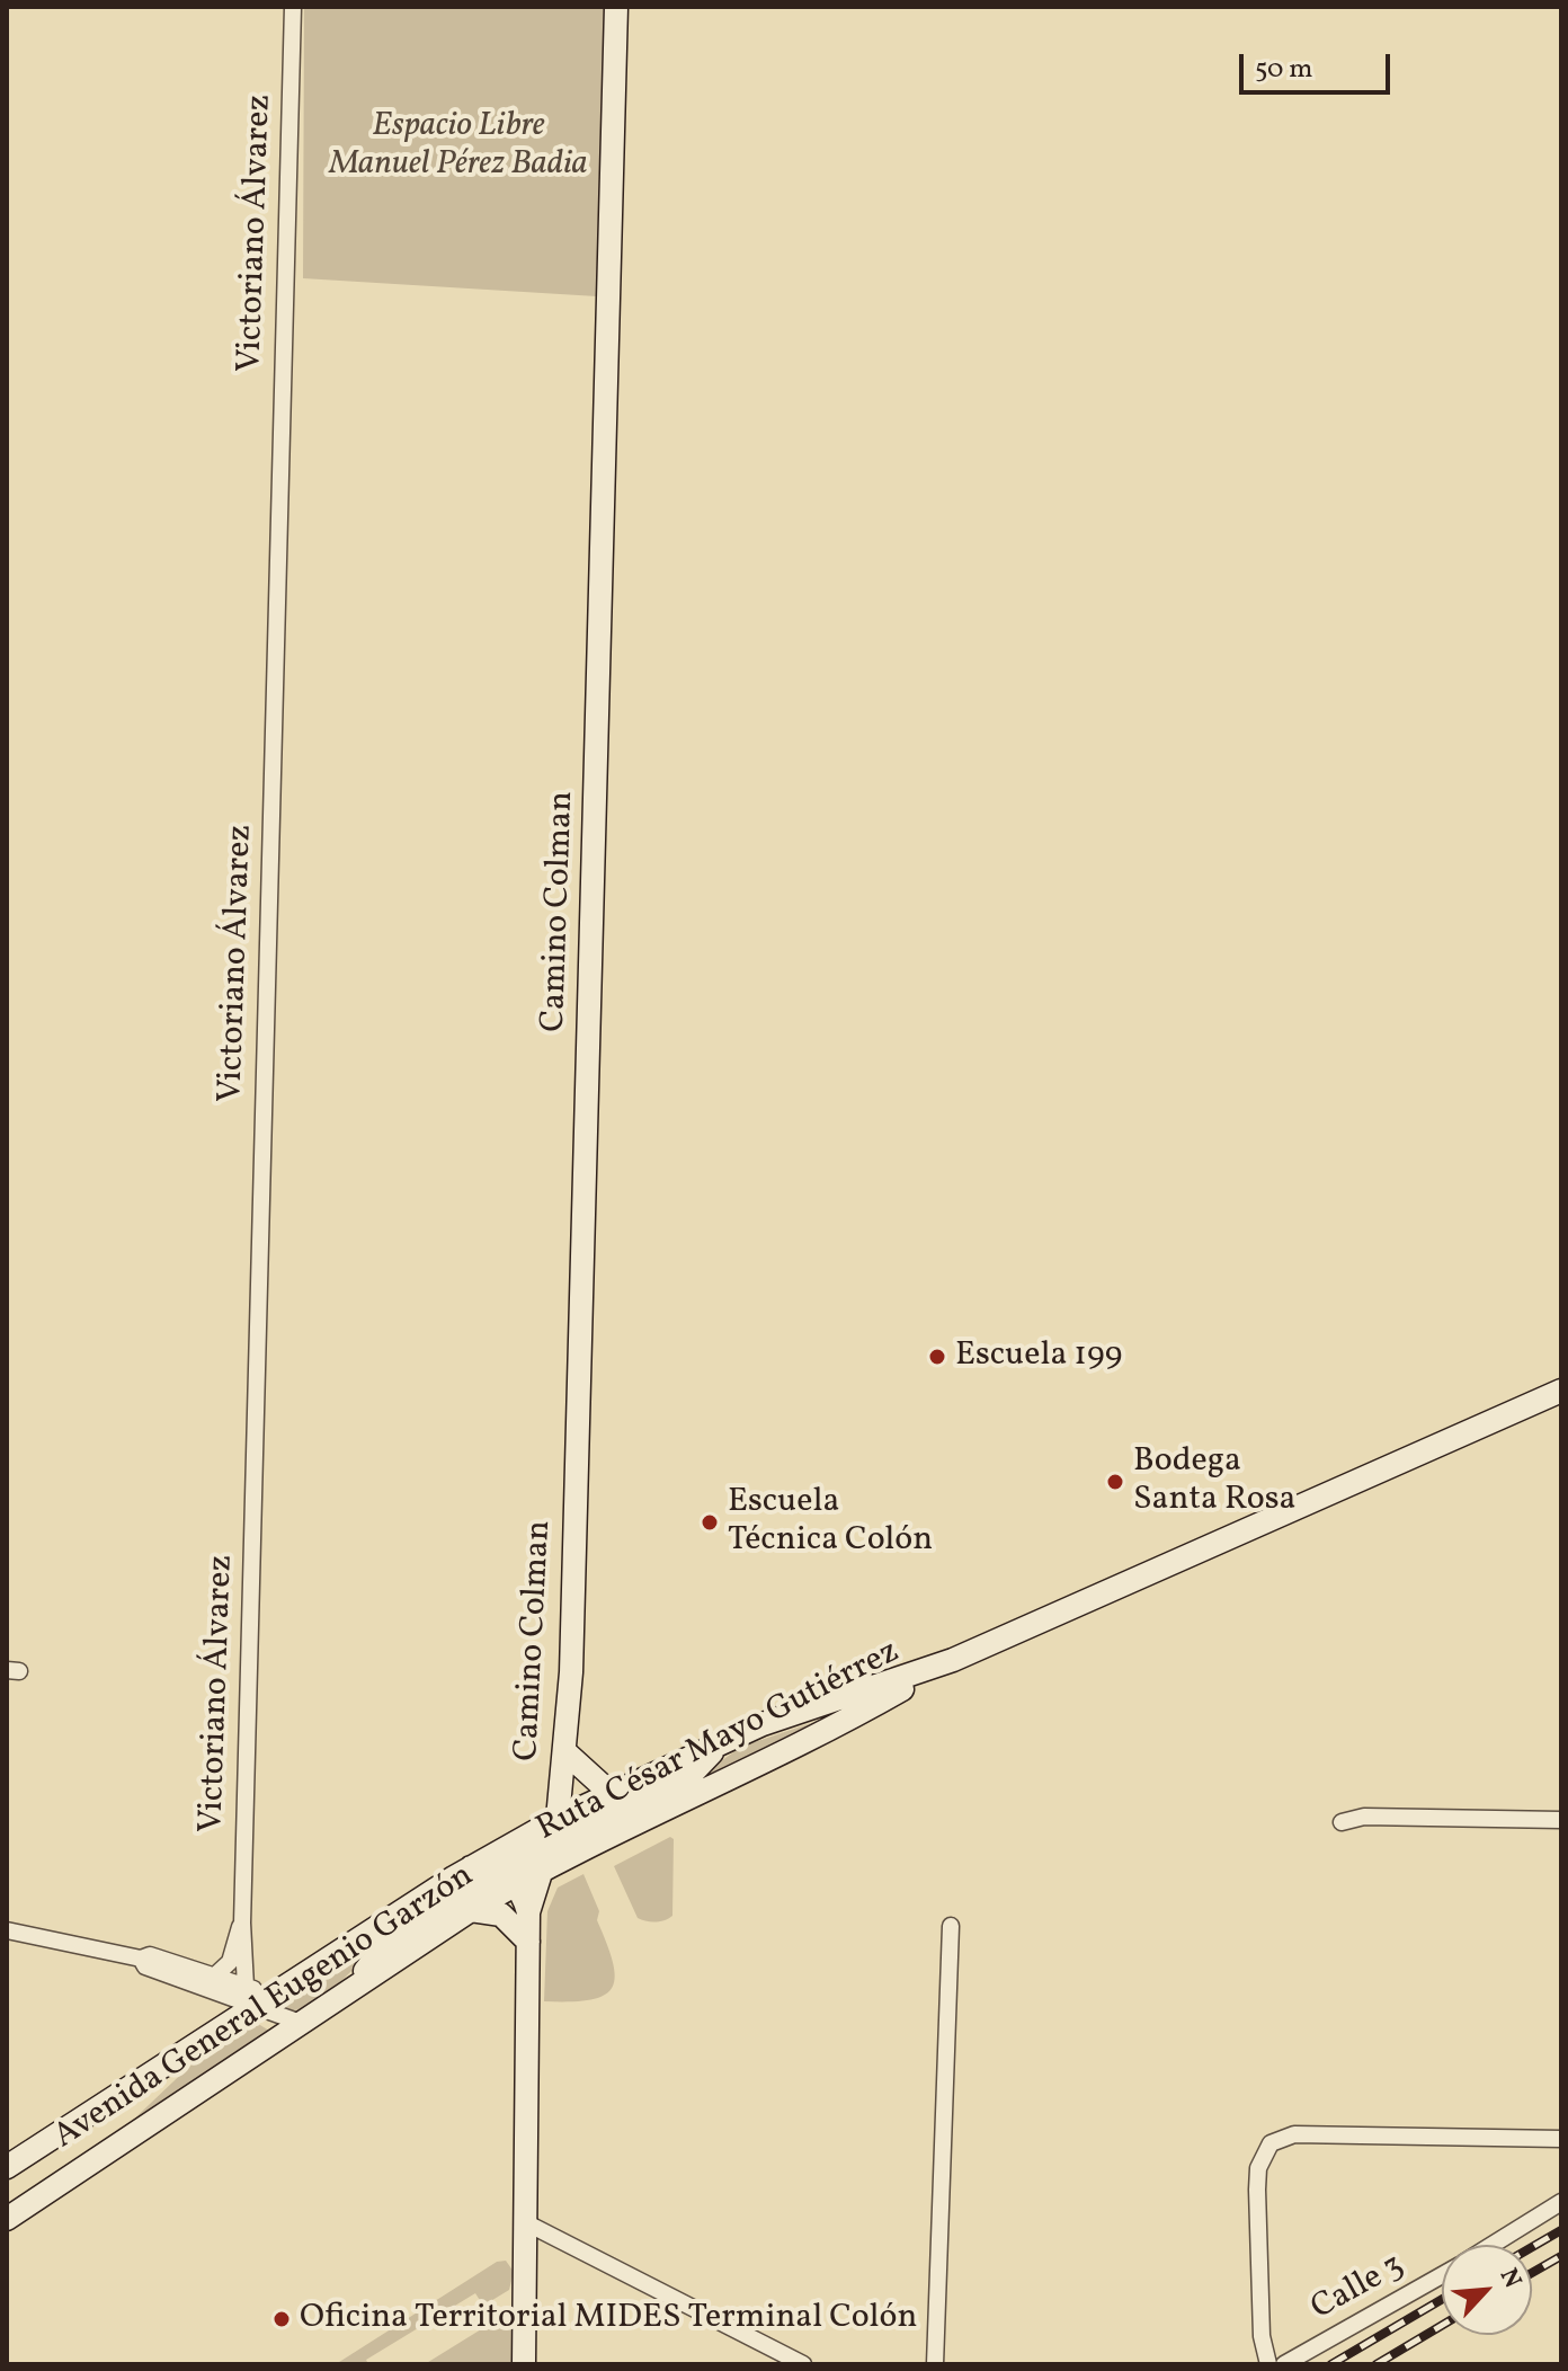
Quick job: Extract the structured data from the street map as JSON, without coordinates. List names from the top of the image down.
{
  "streets": {
    "main road": ["Camino Colman", "Ruta César Mayo Gutiérrez", "Avenida General Eugenio Garzón"],
    "street": ["Victoriano Álvarez", "Calle 3"]
  },
  "crossings": [
    ["Victoriano Álvarez", "Avenida General Eugenio Garzón"],
    ["Camino Colman", "Ruta César Mayo Gutiérrez"],
    ["Camino Colman", "Avenida General Eugenio Garzón"],
    ["Ruta César Mayo Gutiérrez", "Avenida General Eugenio Garzón"]
  ],
  "parks": ["Espacio Libre Manuel Pérez Badia"],
  "places": [
    "Escuela 199",
    "Bodega Santa Rosa",
    "Escuela Técnica Colón",
    "Oficina Territorial MIDES Terminal Colón"
  ],
  "scale_bar": "50 m",
  "north": "top right"
}
